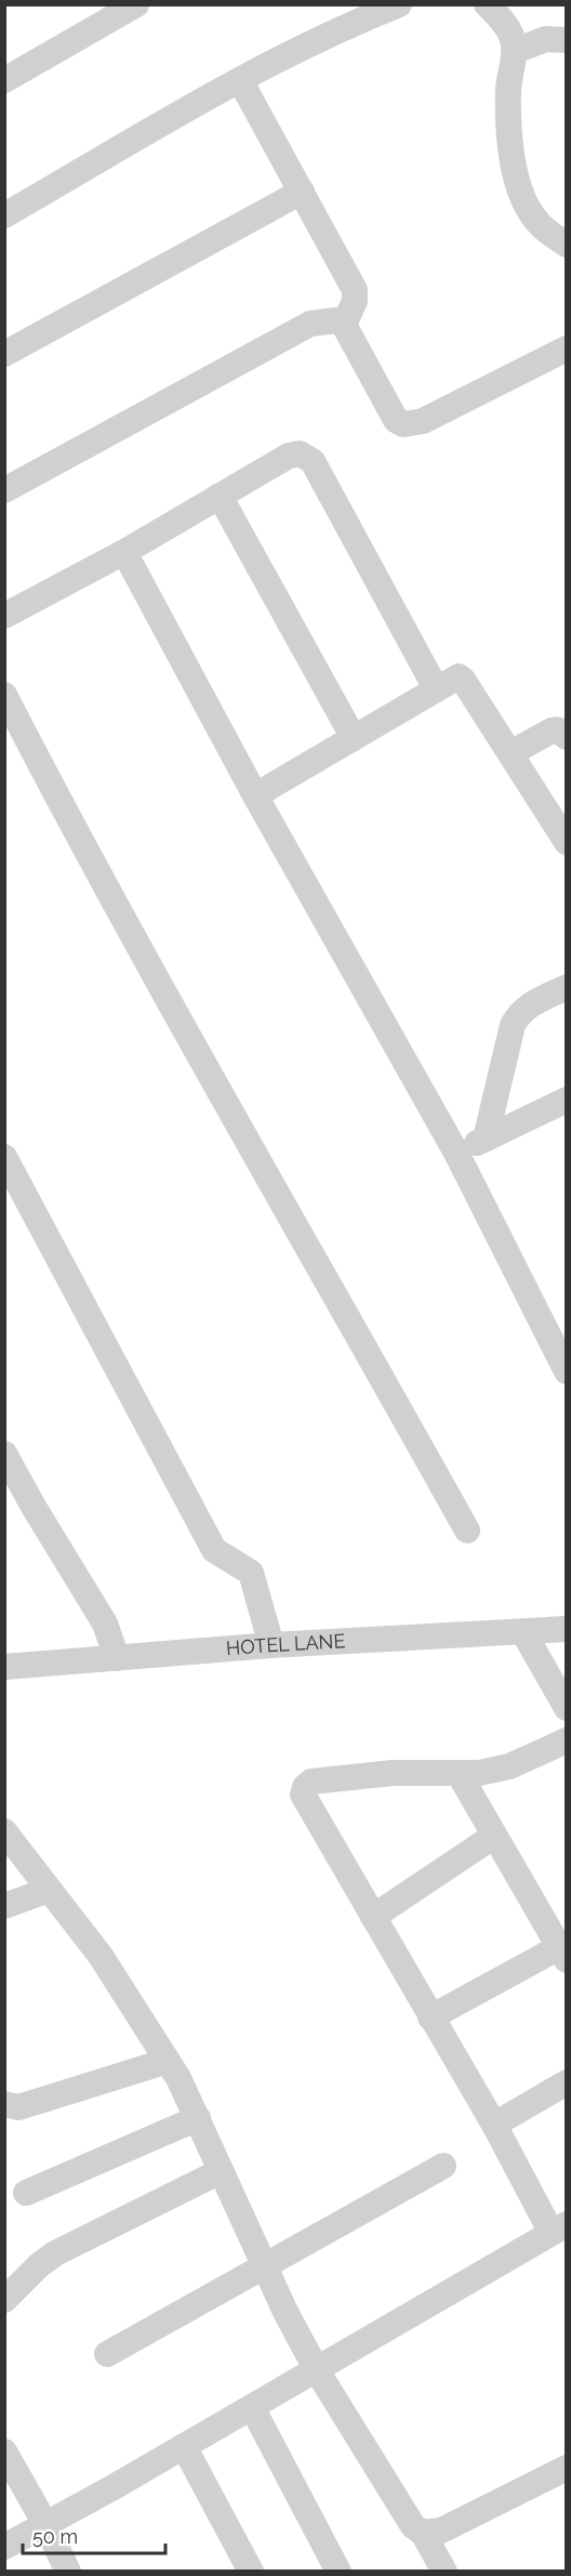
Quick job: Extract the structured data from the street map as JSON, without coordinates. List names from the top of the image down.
{
  "streets": {
    "street": ["HOTEL LANE"]
  },
  "scale_bar": "50 m"
}
